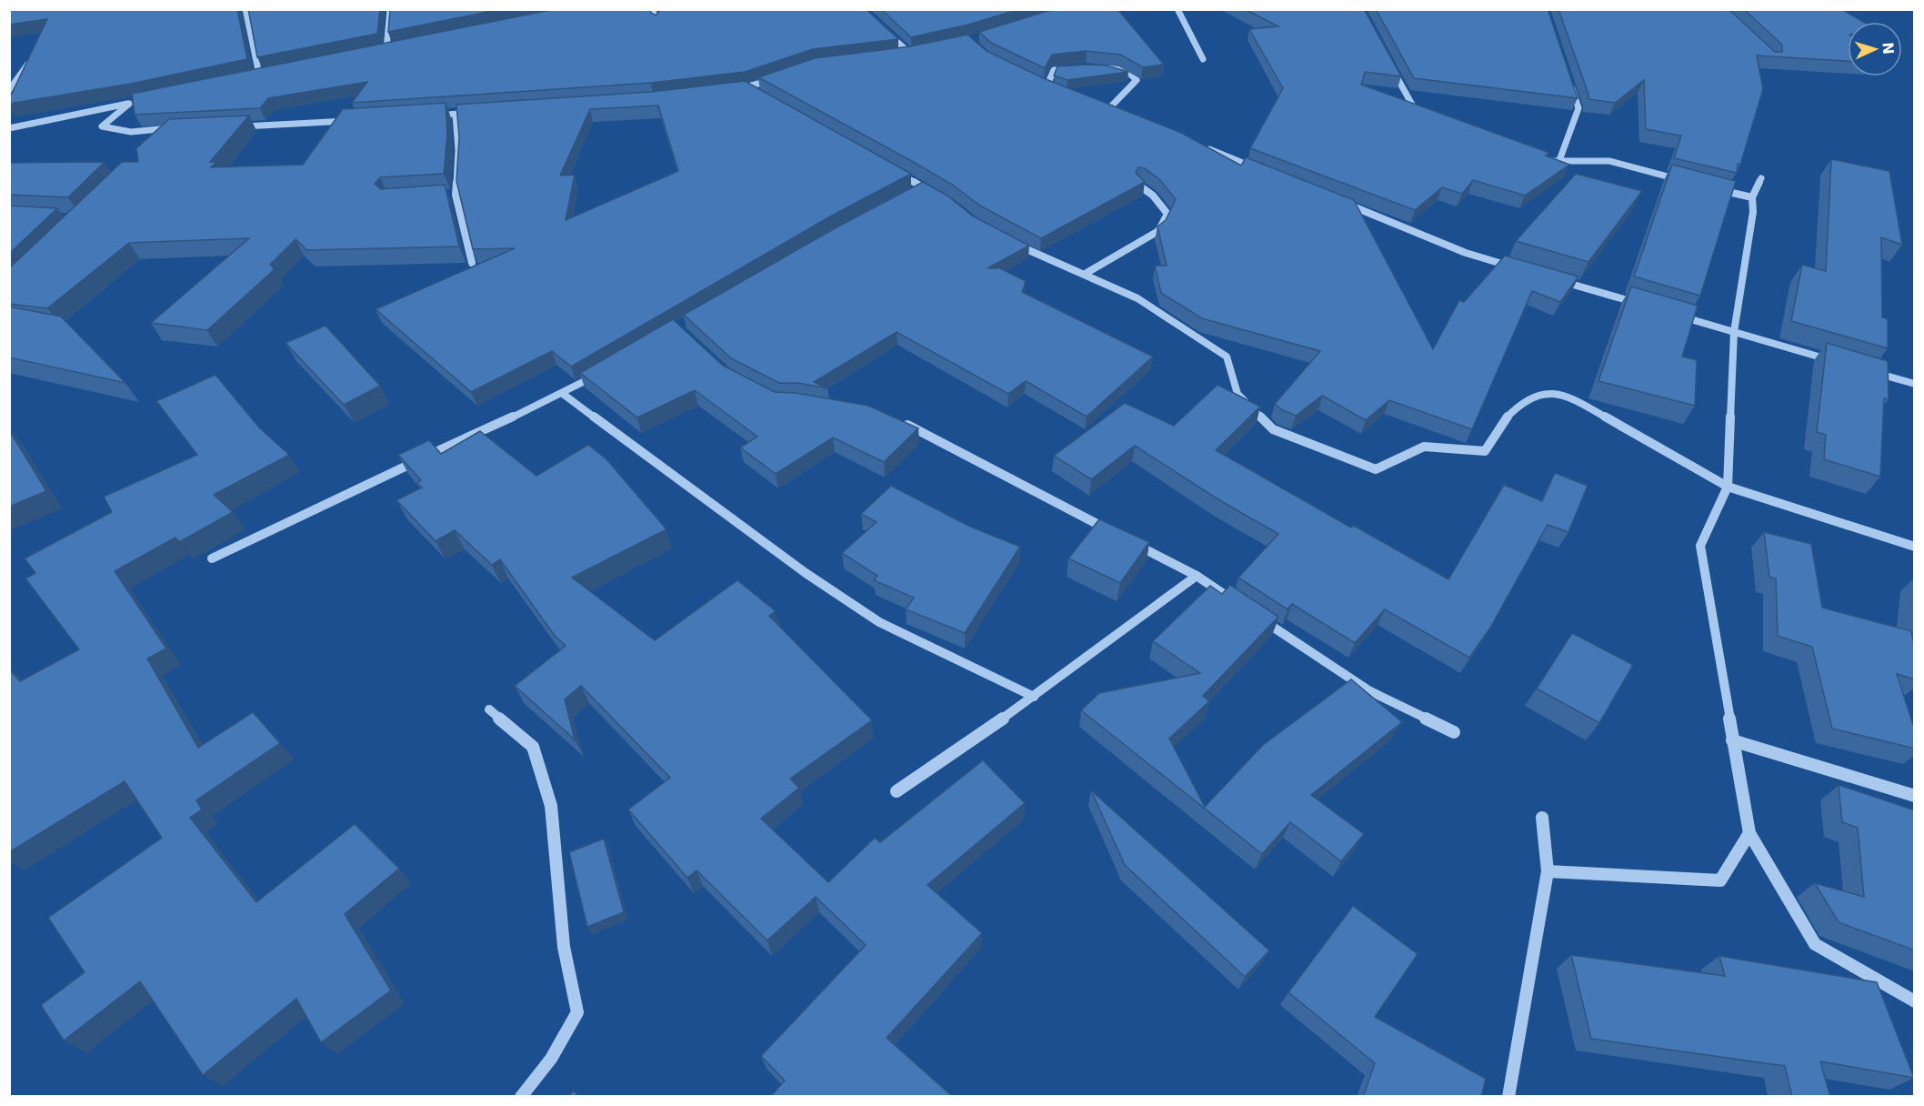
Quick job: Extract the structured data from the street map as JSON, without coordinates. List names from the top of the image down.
{
  "north": "right"
}
